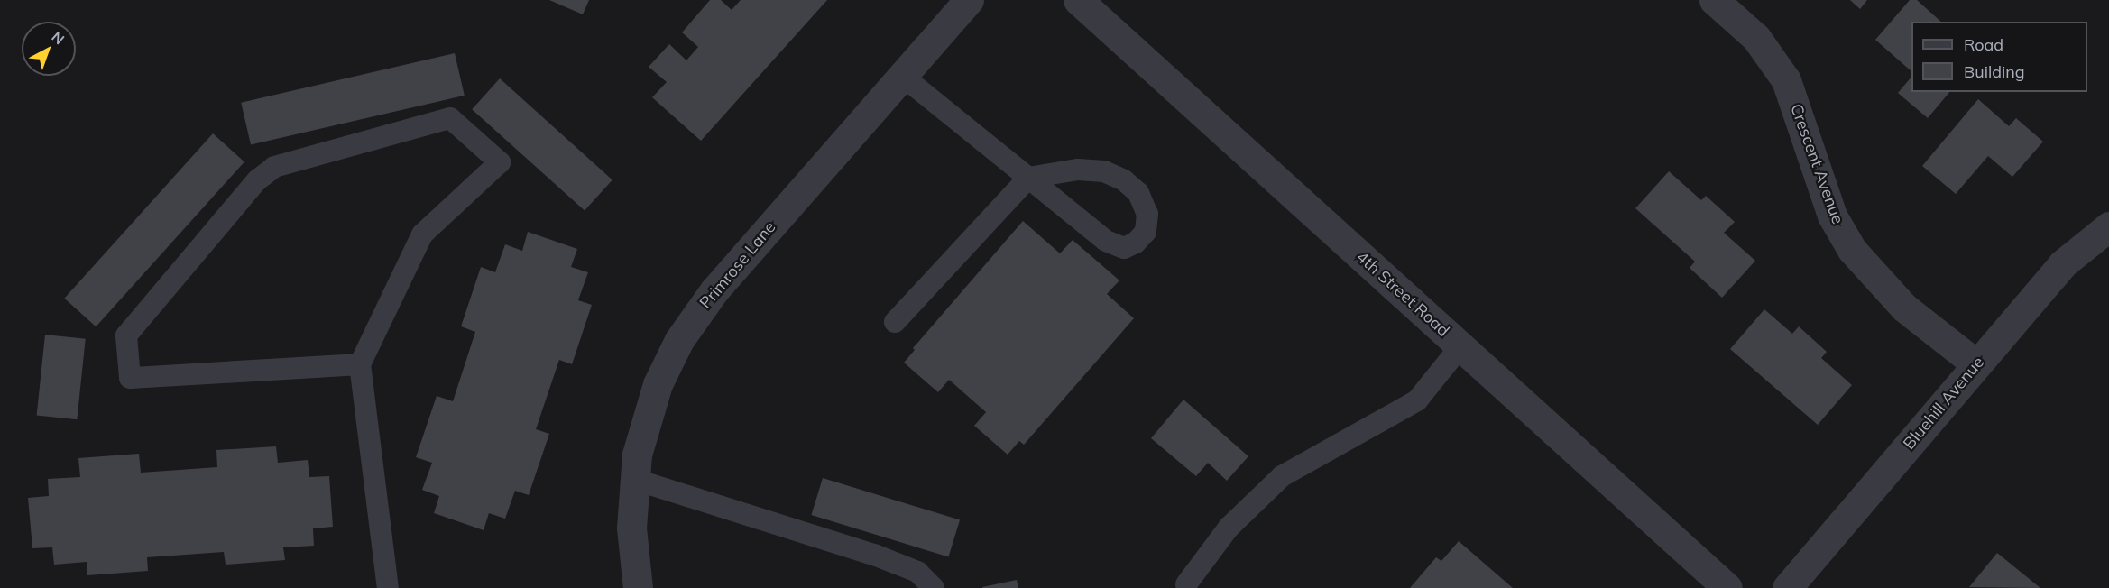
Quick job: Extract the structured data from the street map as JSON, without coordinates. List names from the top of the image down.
{
  "streets": {
    "street": [
      "Crescent Avenue",
      "Primrose Lane",
      "4th Street Road",
      "Bluehill Avenue"
    ]
  },
  "crossings": [
    ["Crescent Avenue", "Bluehill Avenue"]
  ],
  "legend": ["Road", "Building"],
  "north": "top right"
}
